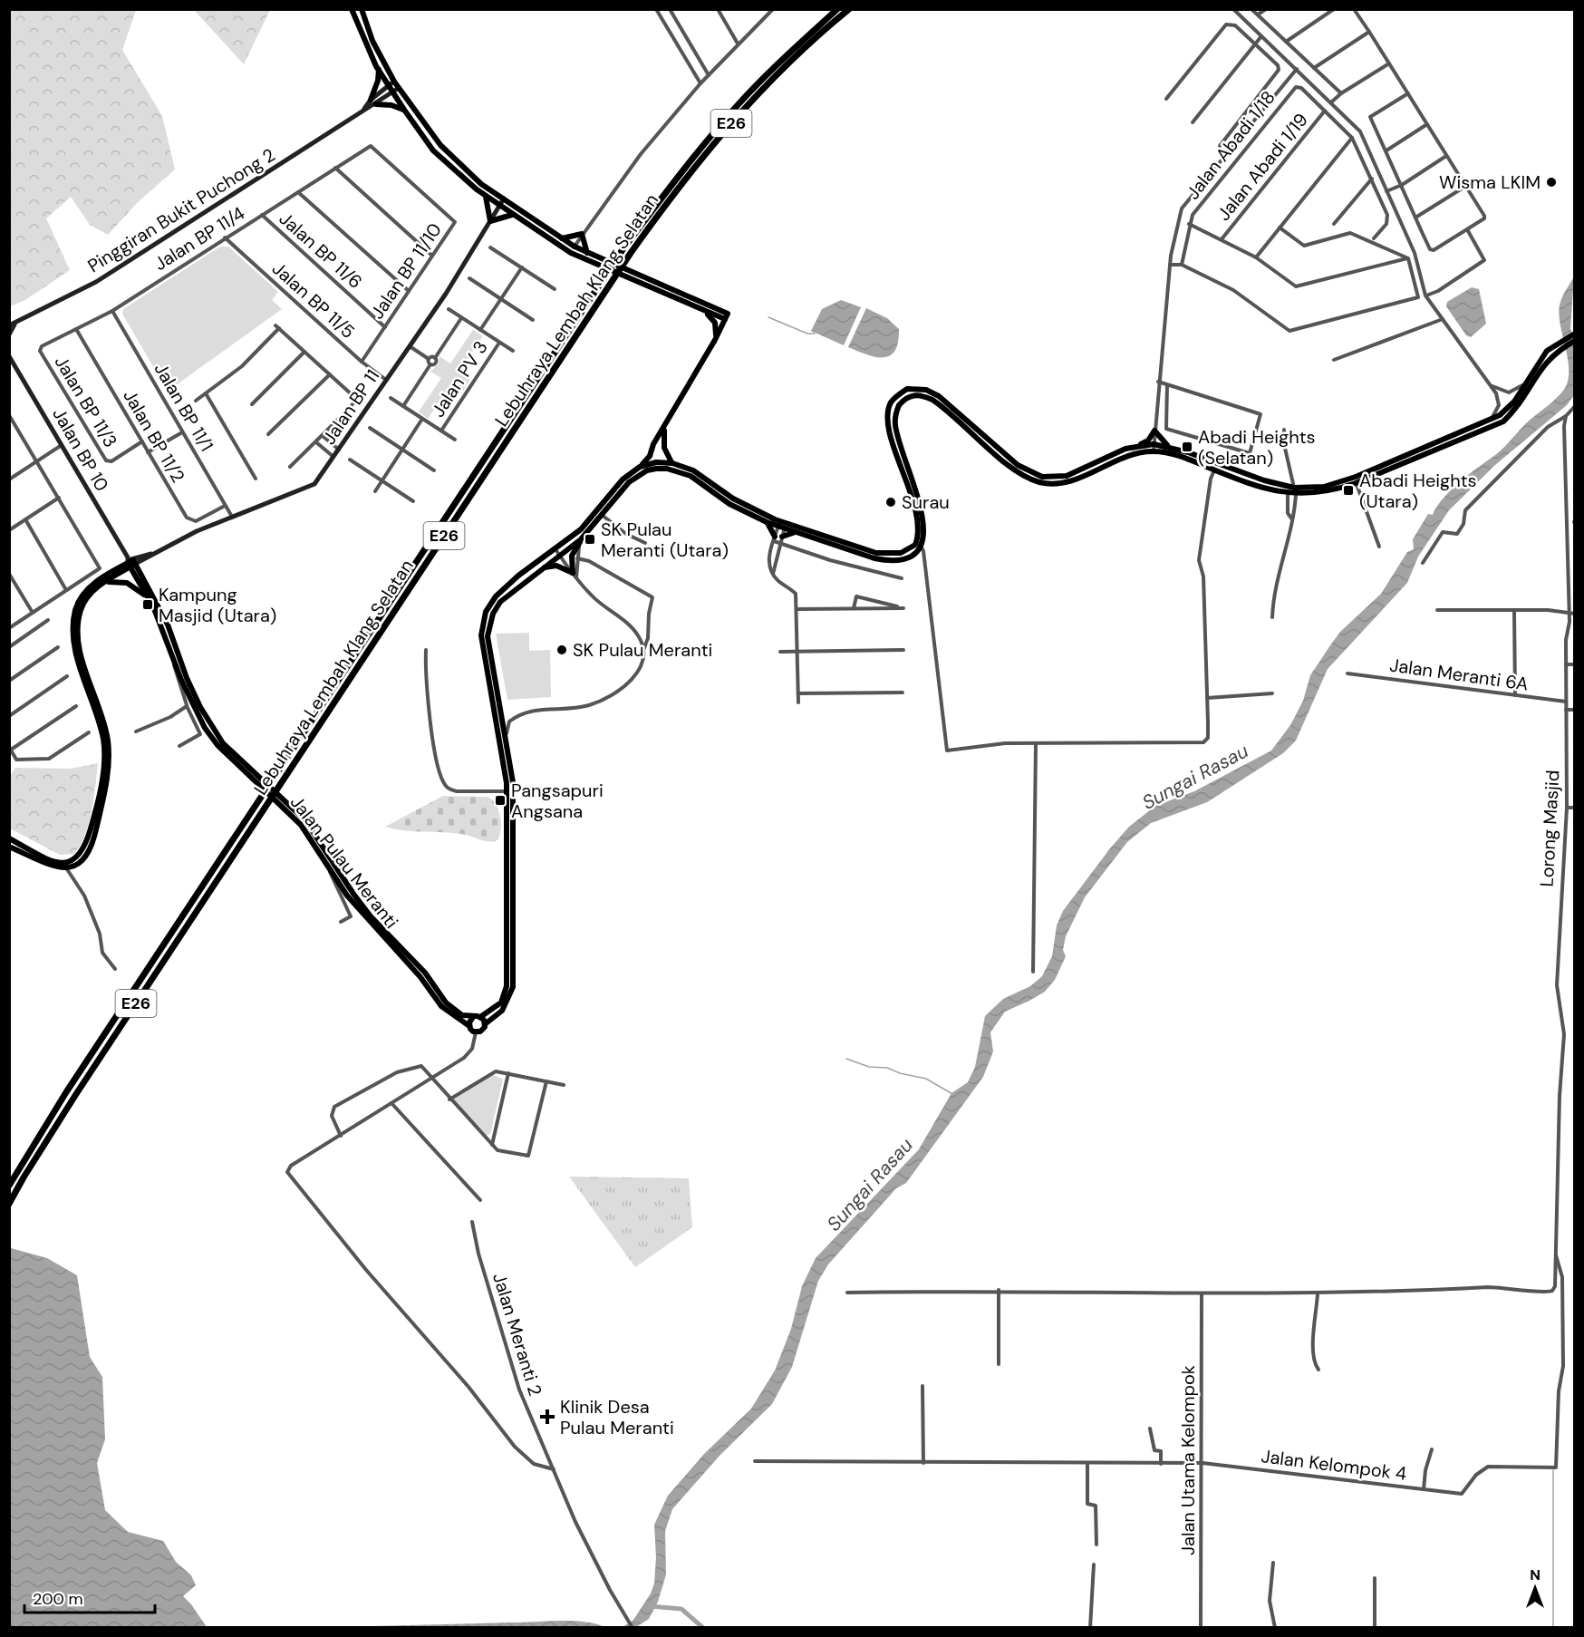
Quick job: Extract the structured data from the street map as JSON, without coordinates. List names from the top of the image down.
{
  "streets": {
    "highway": ["E26", "Lebuhraya Lembah Klang Selatan"],
    "main road": ["Jalan Pulau Meranti"],
    "street": [
      "Jalan Abadi 1/18",
      "Jalan Abadi 1/19",
      "Pinggiran Bukit Puchong 2",
      "Jalan BP 11/4",
      "Jalan BP 11/6",
      "Jalan BP 11/10",
      "Jalan BP 11/5",
      "Jalan PV 3",
      "Jalan BP 11/3",
      "Jalan BP 11/1",
      "Jalan BP 11",
      "Jalan BP 11/2",
      "Jalan BP 10",
      "Jalan Meranti 6A",
      "Lorong Masjid",
      "Jalan Meranti 2",
      "Jalan Utama Kelompok",
      "Jalan Kelompok 4"
    ]
  },
  "crossings": [
    ["Jalan Abadi 1/18", "Jalan Abadi 1/19"],
    ["Jalan BP 11/4", "Jalan BP 11/6"],
    ["Jalan BP 11/4", "Jalan BP 11/10"],
    ["Jalan BP 11/4", "Jalan BP 11/5"],
    ["Jalan BP 11/4", "Jalan BP 11/3"],
    ["Jalan BP 11/4", "Jalan BP 11/1"],
    ["Jalan BP 11/4", "Jalan BP 11/2"],
    ["Jalan BP 11/6", "Jalan BP 11/10"],
    ["Jalan BP 11/10", "Jalan BP 11/5"],
    ["Jalan BP 11/5", "Jalan BP 11"],
    ["Jalan BP 11/3", "Jalan BP 11/2"],
    ["Jalan BP 11/1", "Jalan BP 11"],
    ["Jalan BP 11/1", "Jalan BP 11/2"],
    ["Jalan BP 11", "Jalan BP 10"],
    ["Jalan BP 11", "Jalan Pulau Meranti"],
    ["Jalan BP 10", "Jalan Pulau Meranti"],
    ["Jalan Meranti 6A", "Lorong Masjid"],
    ["Lorong Masjid", "Jalan Kelompok 4"],
    ["Jalan Utama Kelompok", "Jalan Kelompok 4"]
  ],
  "water": ["Sungai Rasau"],
  "places": {
    "other": ["Wisma LKIM", "Surau", "SK Pulau Meranti"],
    "transit": [
      "Abadi Heights (Selatan)",
      "Abadi Heights (Utara)",
      "SK Pulau Meranti (Utara)",
      "Kampung Masjid (Utara)",
      "Pangsapuri Angsana"
    ],
    "health": ["Klinik Desa Pulau Meranti"]
  },
  "scale_bar": "200 m",
  "north": "top"
}
